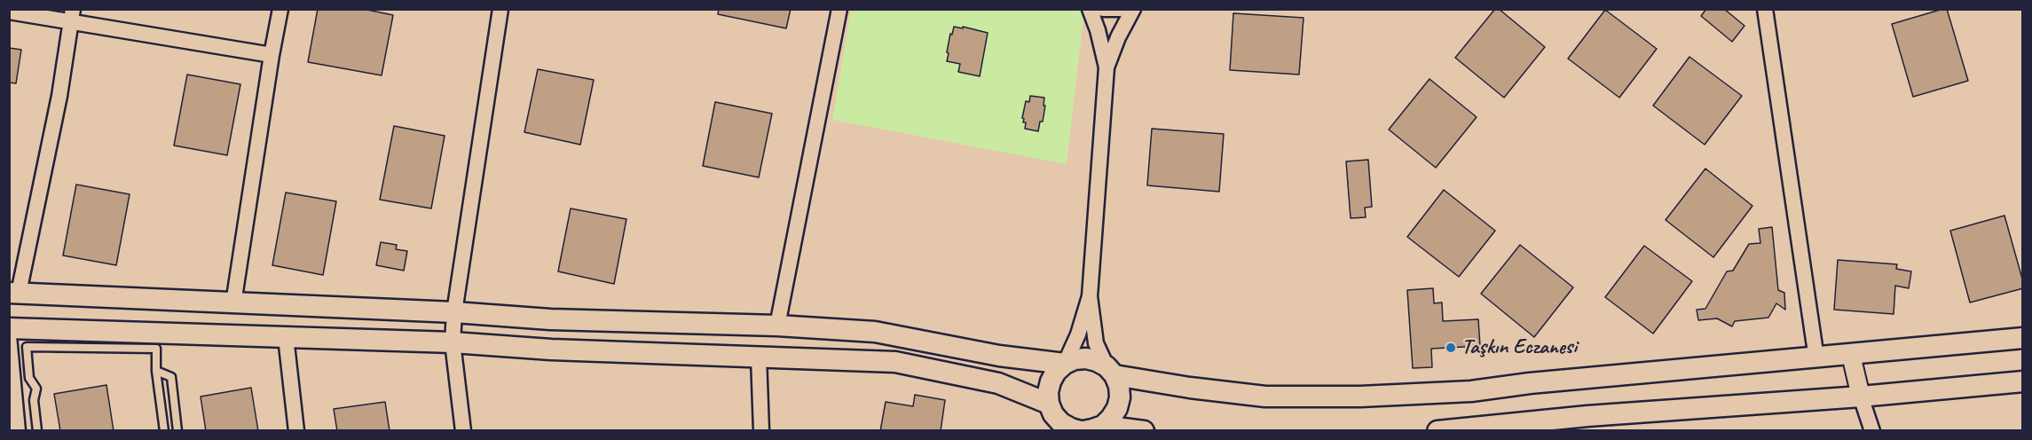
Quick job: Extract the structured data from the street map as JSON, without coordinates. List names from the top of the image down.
{
  "places": ["Taşkın Eczanesi"]
}
